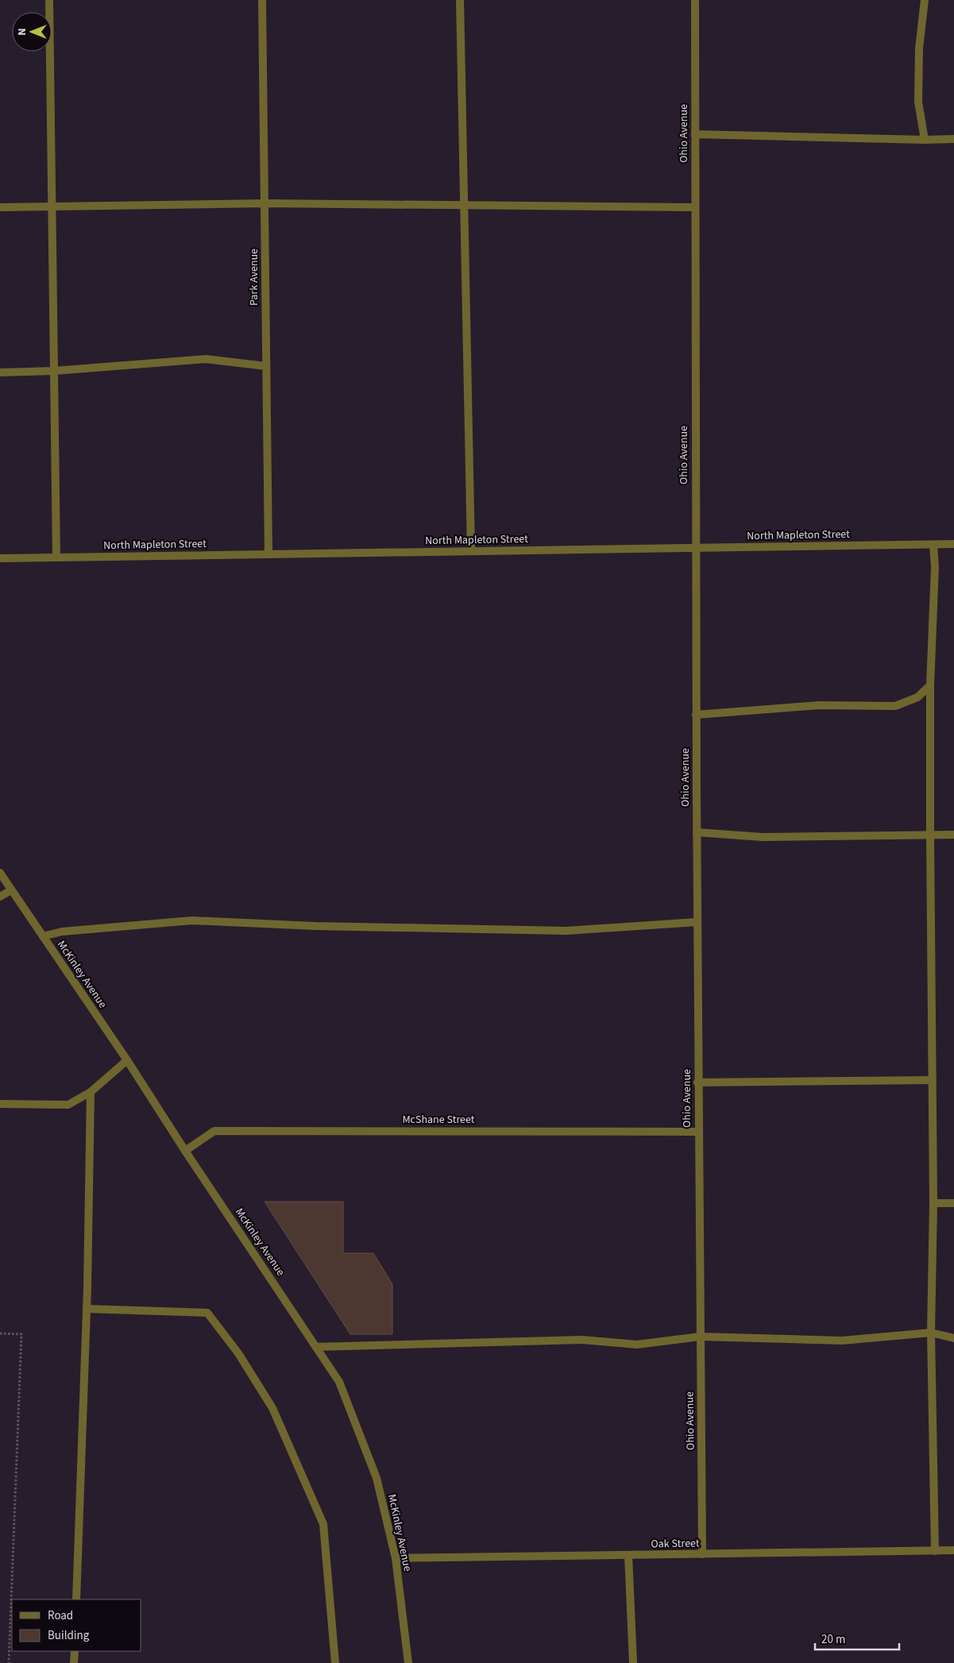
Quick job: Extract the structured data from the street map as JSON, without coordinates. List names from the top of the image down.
{
  "streets": {
    "street": [
      "Ohio Avenue",
      "Park Avenue",
      "North Mapleton Street",
      "McKinley Avenue",
      "McShane Street",
      "Oak Street"
    ]
  },
  "crossings": [
    ["Ohio Avenue", "North Mapleton Street"],
    ["Ohio Avenue", "McShane Street"],
    ["Ohio Avenue", "Oak Street"],
    ["Park Avenue", "North Mapleton Street"],
    ["McKinley Avenue", "McShane Street"],
    ["McKinley Avenue", "Oak Street"]
  ],
  "legend": ["Road", "Building"],
  "scale_bar": "20 m",
  "north": "left"
}
